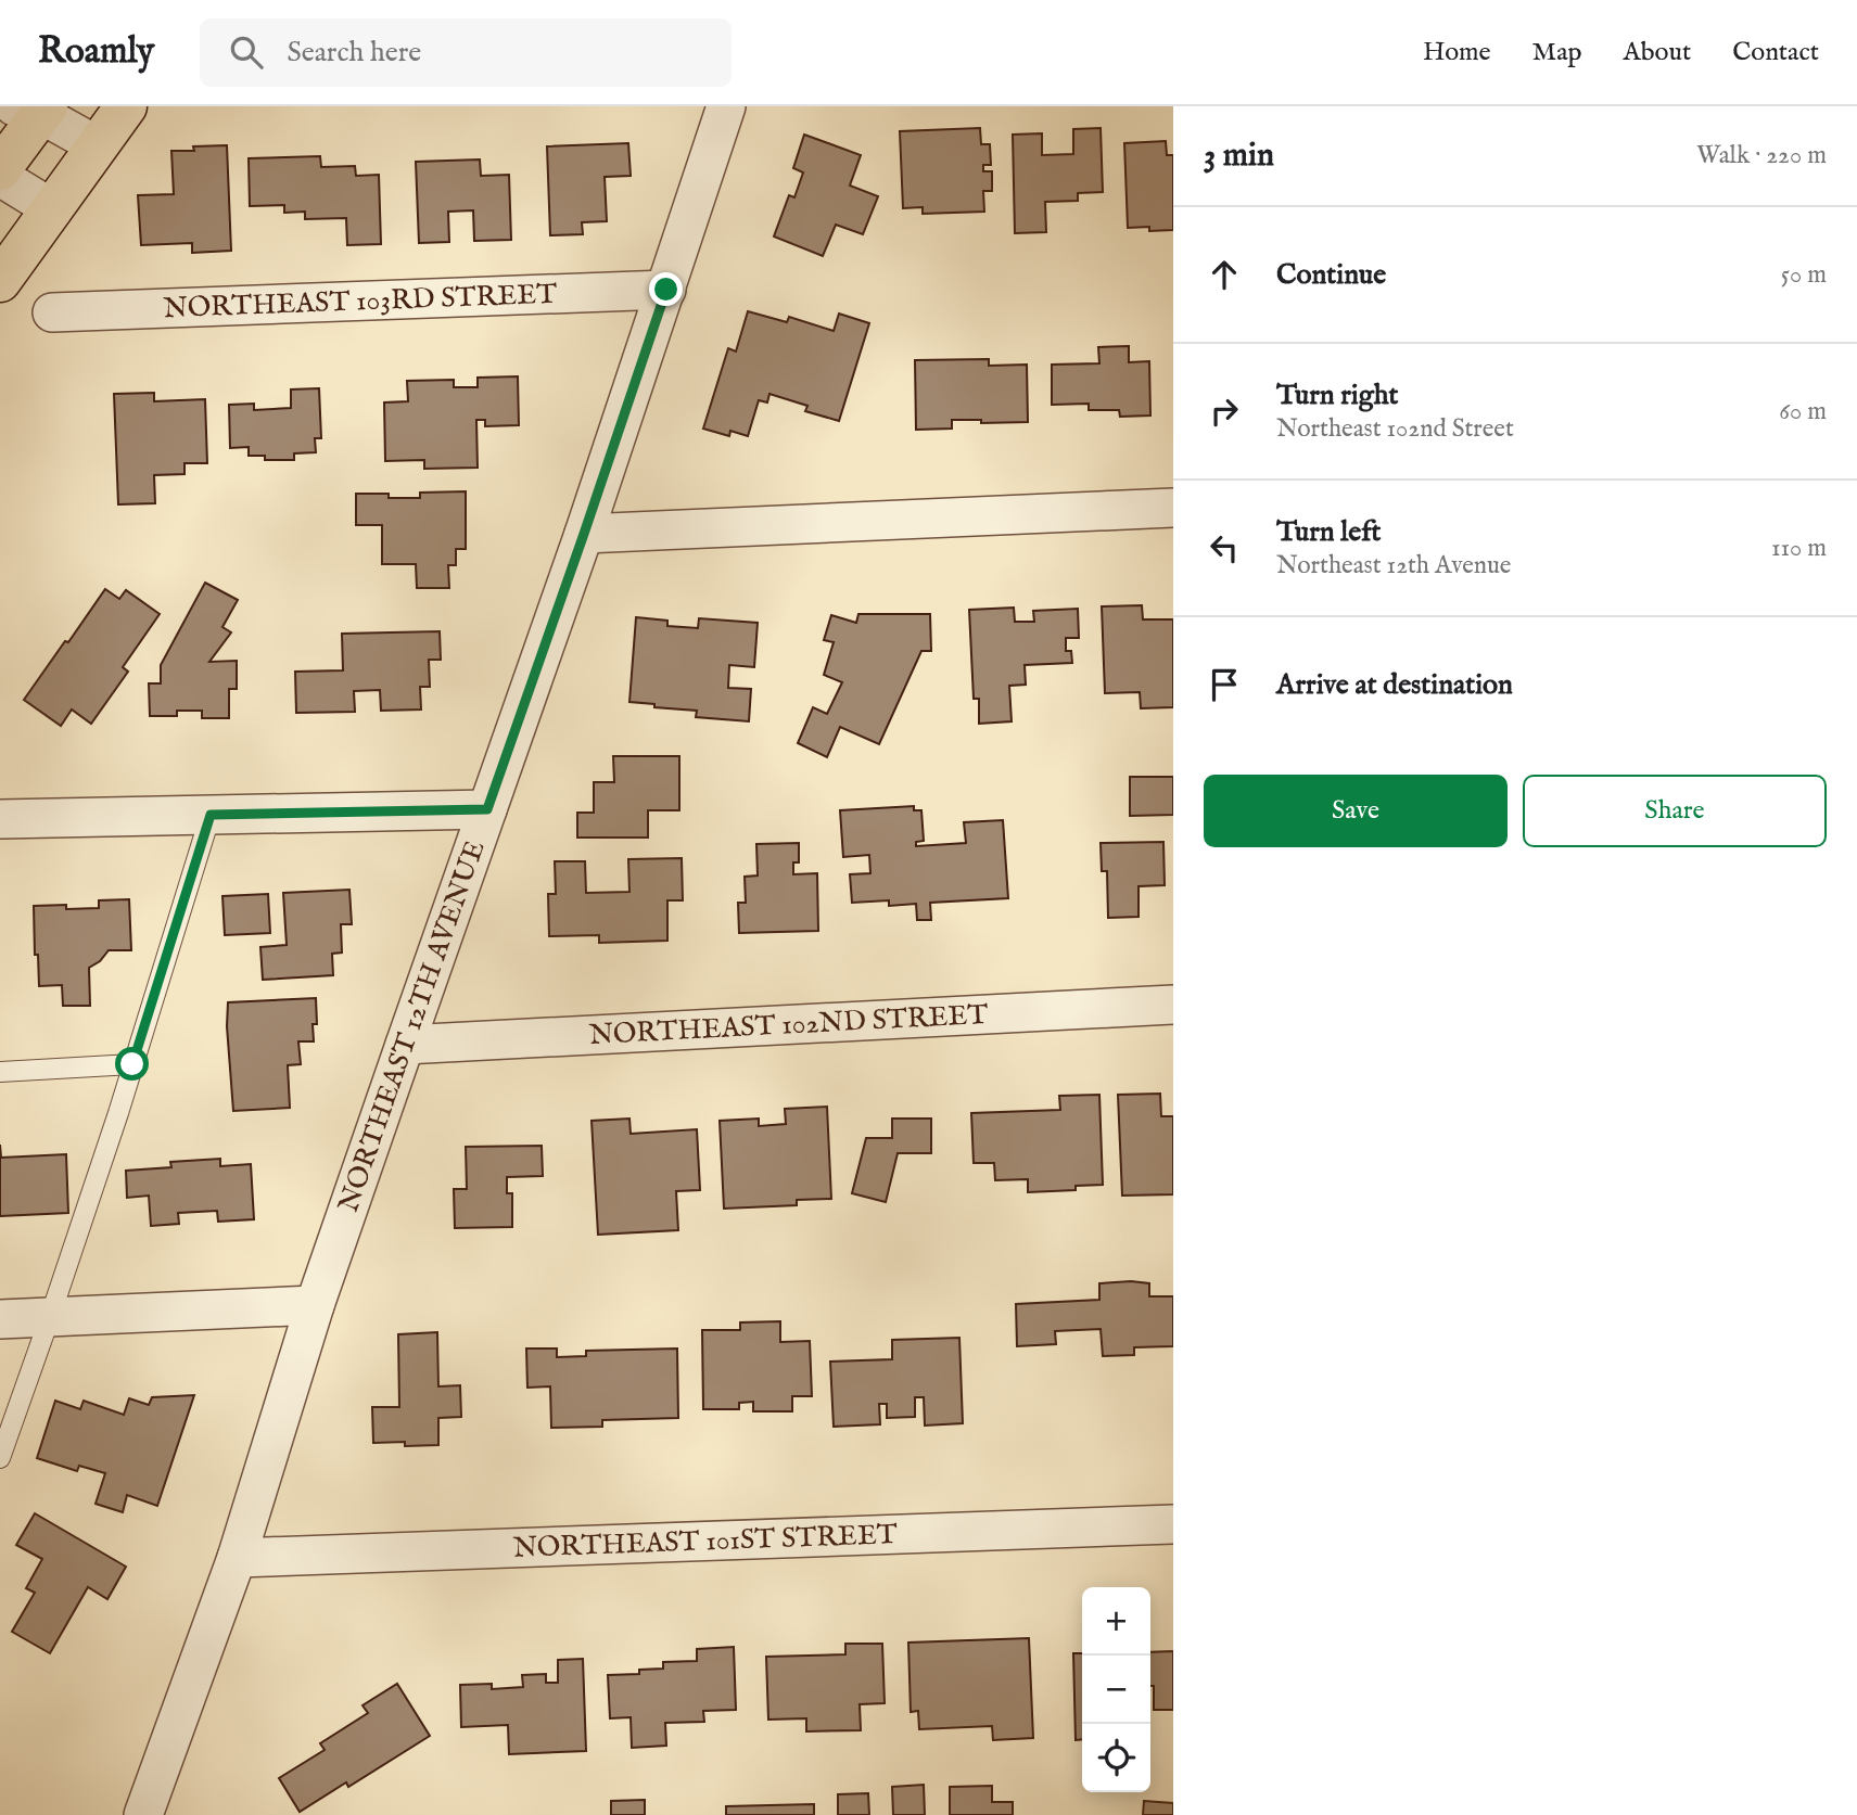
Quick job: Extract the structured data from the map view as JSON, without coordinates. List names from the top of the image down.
{
  "streets": {
    "street": [
      "NORTHEAST 103RD STREET",
      "NORTHEAST 102ND STREET",
      "NORTHEAST 12TH AVENUE",
      "NORTHEAST 101ST STREET"
    ]
  },
  "crossings": [
    ["NORTHEAST 103RD STREET", "NORTHEAST 12TH AVENUE"],
    ["NORTHEAST 102ND STREET", "NORTHEAST 12TH AVENUE"],
    ["NORTHEAST 12TH AVENUE", "NORTHEAST 101ST STREET"]
  ],
  "page": {
    "header": "Roamly",
    "search": "Search here",
    "nav": [
      "Home",
      "Map",
      "About",
      "Contact"
    ],
    "heading": ["3 min", "Walk · 220 m"],
    "list": [
      ["Continue", "50 m"],
      ["Turn right", "Northeast 102nd Street", "60 m"],
      ["Turn left", "Northeast 12th Avenue", "110 m"],
      "Arrive at destination"
    ],
    "buttons": ["Save", "Share"],
    "map_buttons": ["+", "−"]
  }
}
